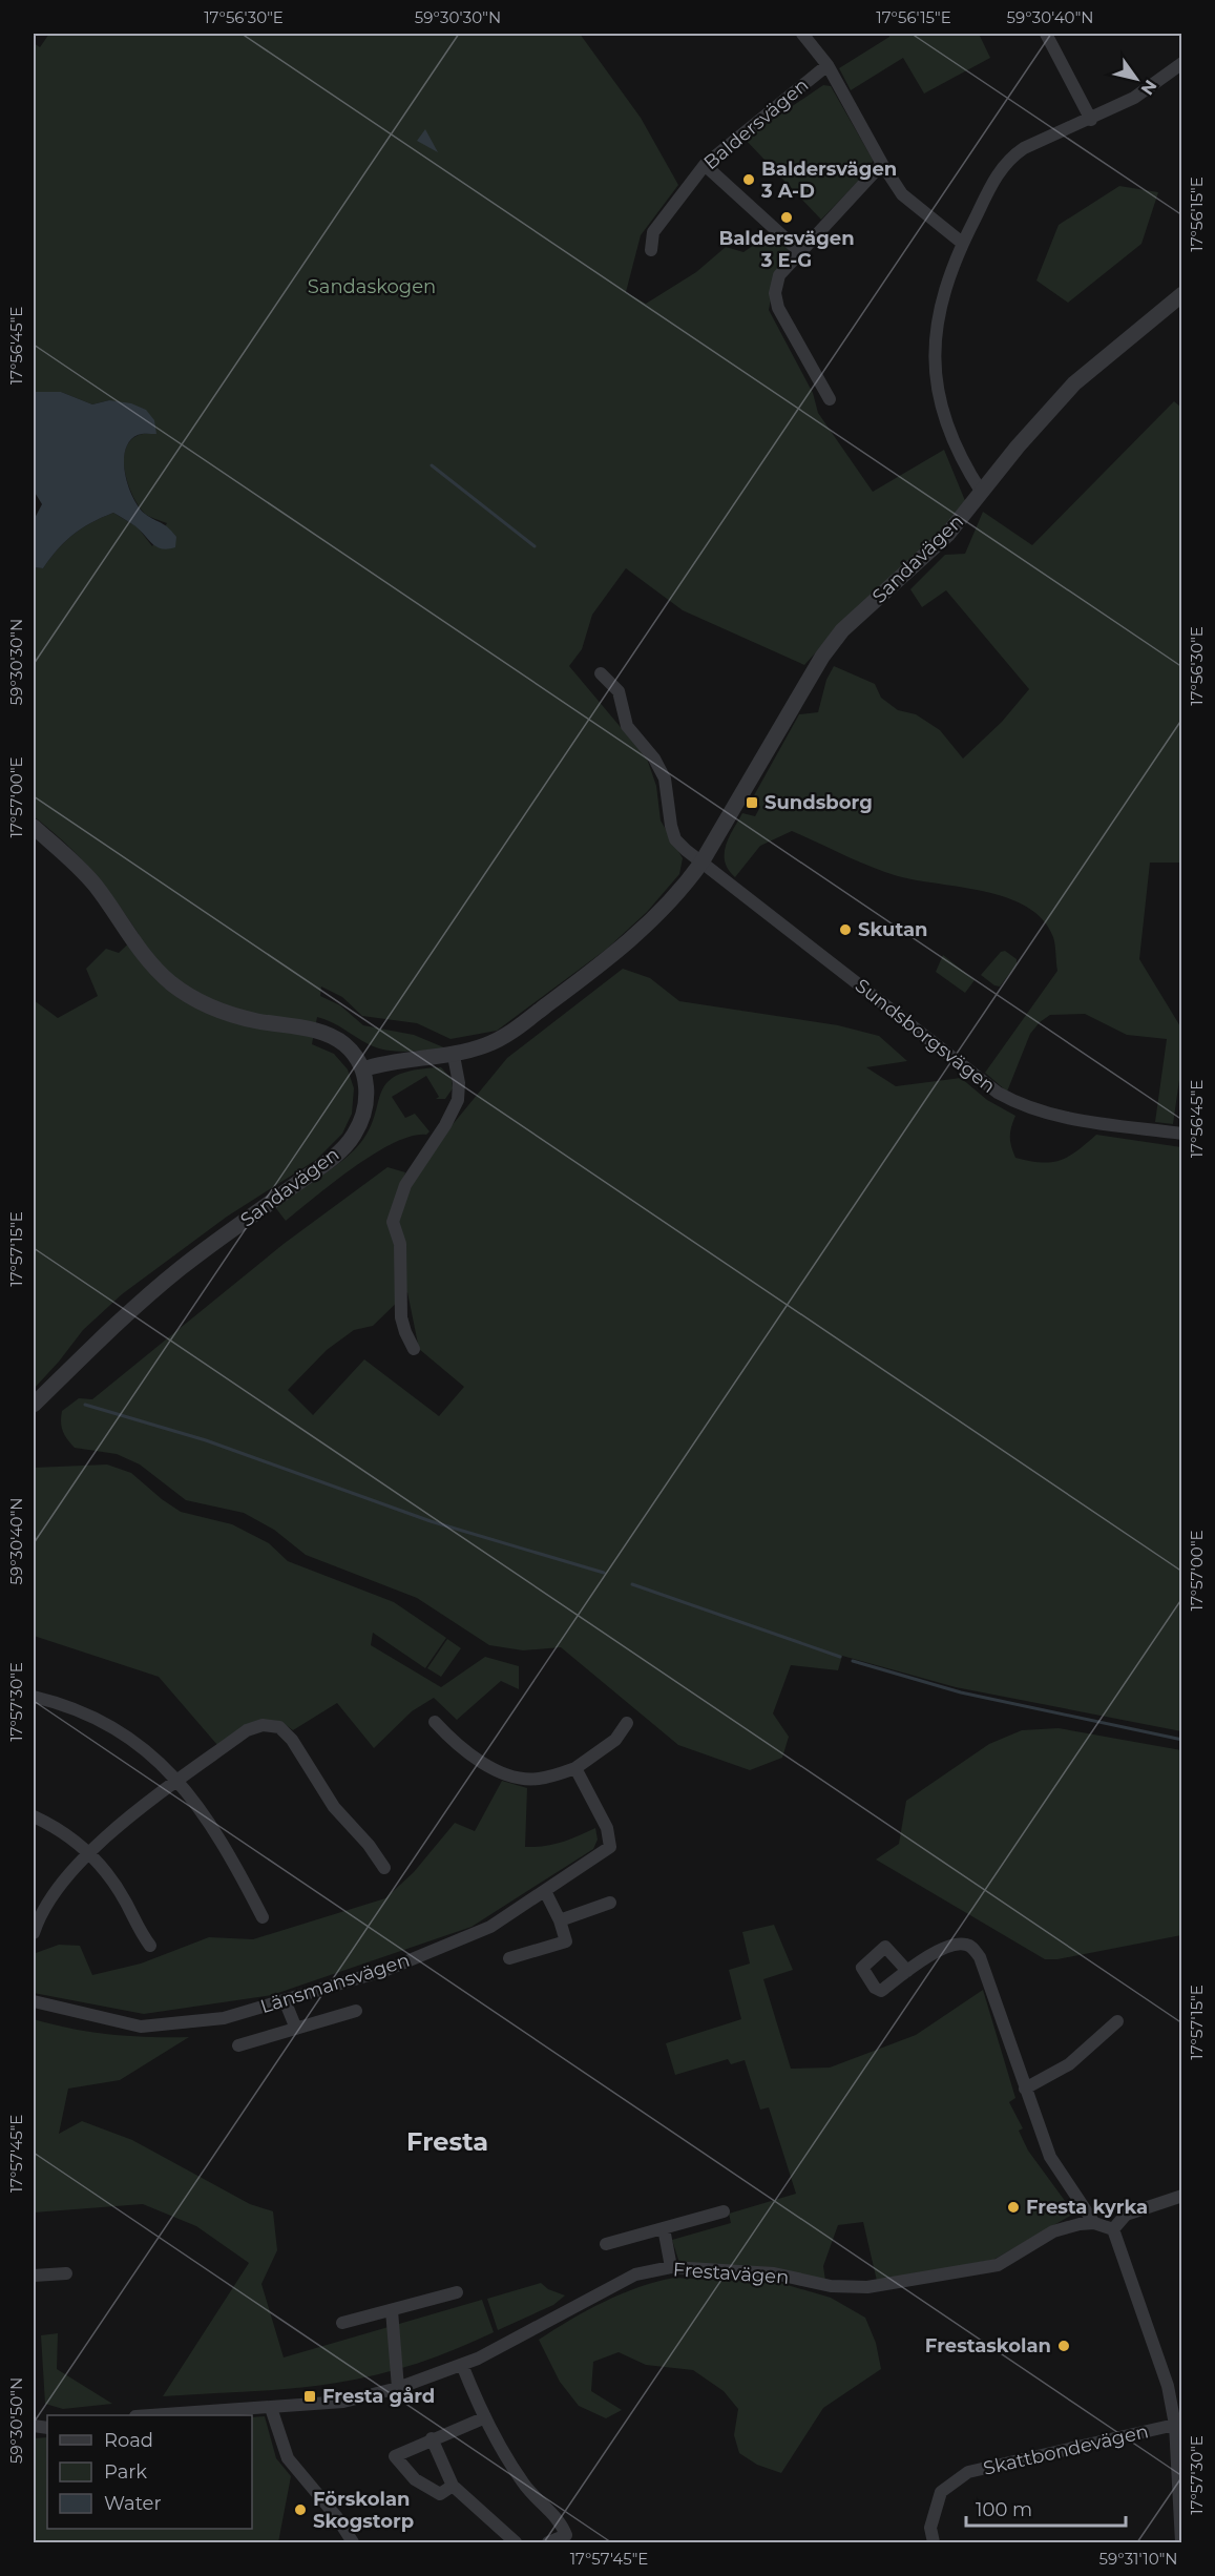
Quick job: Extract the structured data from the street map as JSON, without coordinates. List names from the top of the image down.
{
  "streets": {
    "street": [
      "Baldersvägen",
      "Sandavägen",
      "Sundsborgsvägen",
      "Länsmansvägen",
      "Frestavägen",
      "Skattbondevägen"
    ]
  },
  "crossings": [
    ["Sandavägen", "Sundsborgsvägen"]
  ],
  "districts": ["Fresta"],
  "parks": ["Sandaskogen"],
  "places": {
    "other": [
      "Baldersvägen 3 A-D",
      "Baldersvägen 3 E-G",
      "Skutan",
      "Fresta kyrka",
      "Frestaskolan",
      "Förskolan Skogstorp"
    ],
    "transit": ["Sundsborg", "Fresta gård"]
  },
  "legend": ["Road", "Park", "Water"],
  "scale_bar": "100 m",
  "north": "bottom right",
  "coordinates": [
    "17°56'30\"E",
    "59°30'30\"N",
    "17°56'15\"E",
    "59°30'40\"N",
    "17°56'45\"E",
    "17°57'00\"E",
    "17°57'15\"E",
    "17°57'30\"E",
    "17°57'45\"E",
    "59°30'50\"N",
    "59°31'10\"N"
  ]
}
